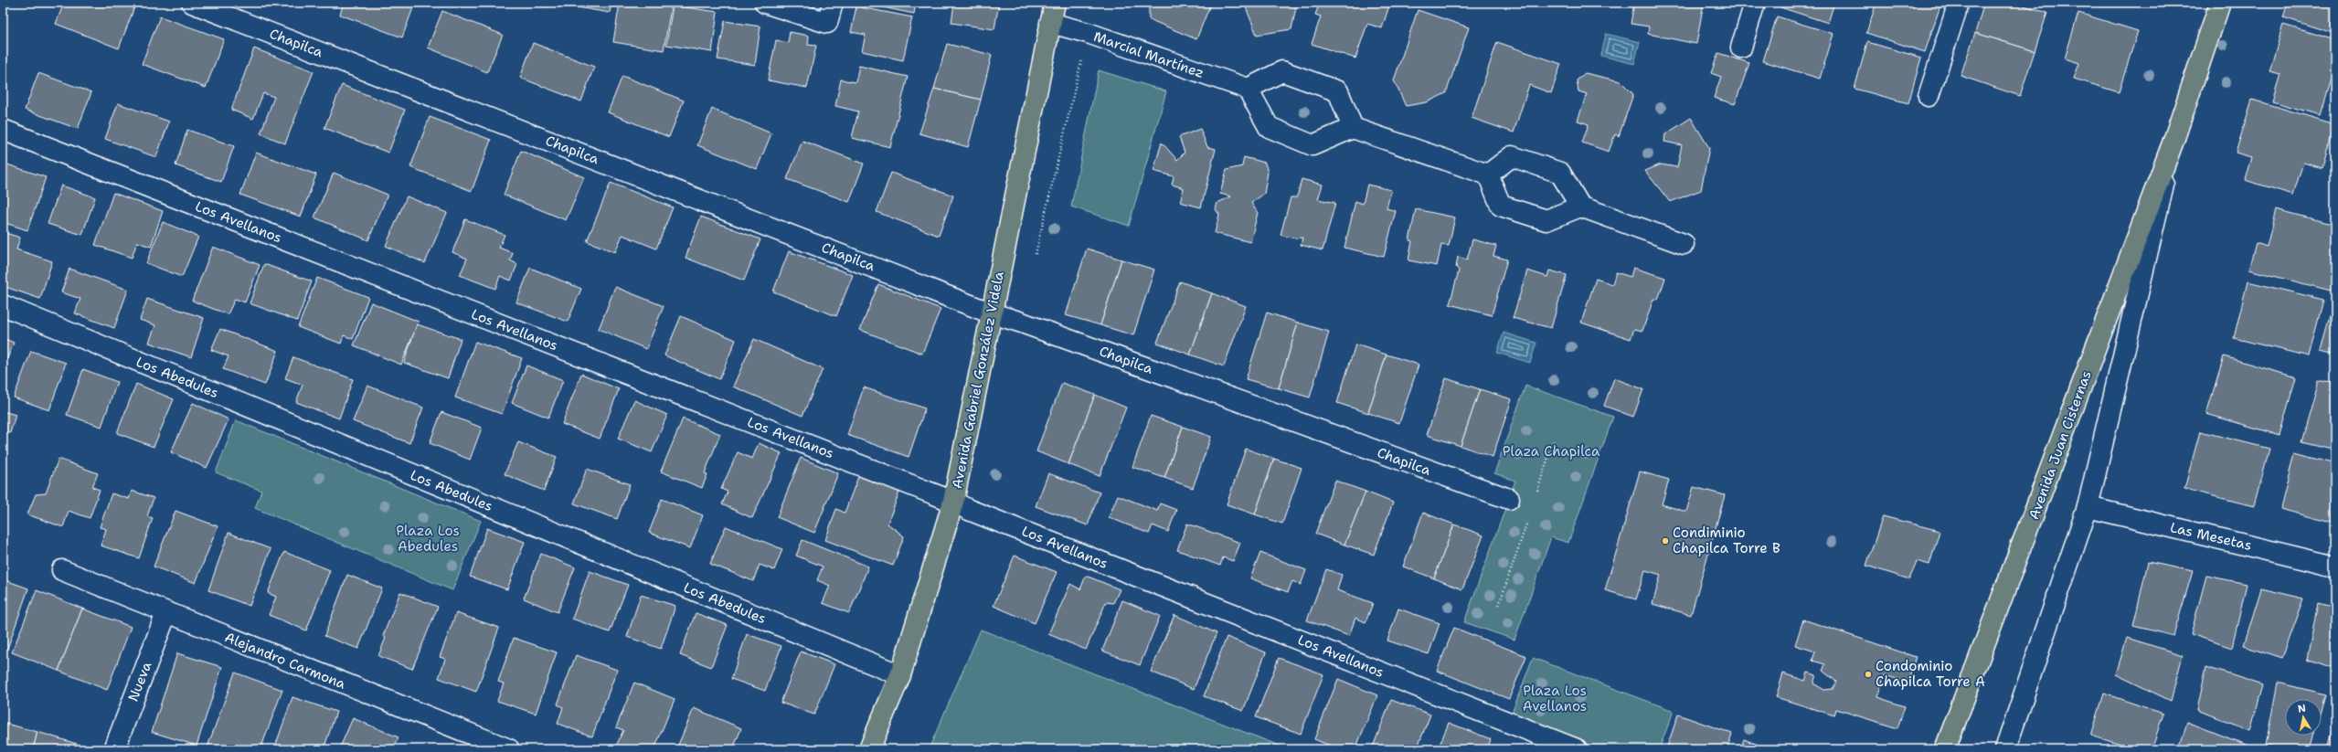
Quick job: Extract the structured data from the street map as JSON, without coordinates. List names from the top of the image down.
{
  "streets": {
    "main road": ["Avenida Gabriel González Videla", "Avenida Juan Cisternas"],
    "street": [
      "Chapilca",
      "Marcial Martínez",
      "Los Avellanos",
      "Los Abedules",
      "Las Mesetas",
      "Alejandro Carmona",
      "Nueva"
    ]
  },
  "crossings": [
    ["Chapilca", "Avenida Gabriel González Videla"],
    ["Marcial Martínez", "Avenida Gabriel González Videla"],
    ["Los Avellanos", "Avenida Gabriel González Videla"],
    ["Los Abedules", "Avenida Gabriel González Videla"],
    ["Avenida Juan Cisternas", "Las Mesetas"],
    ["Alejandro Carmona", "Nueva"]
  ],
  "parks": ["Plaza Chapilca", "Plaza Los Abedules", "Plaza Los Avellanos"],
  "places": ["Condiminio Chapilca Torre B", "Condominio Chapilca Torre A"],
  "north": "top"
}
